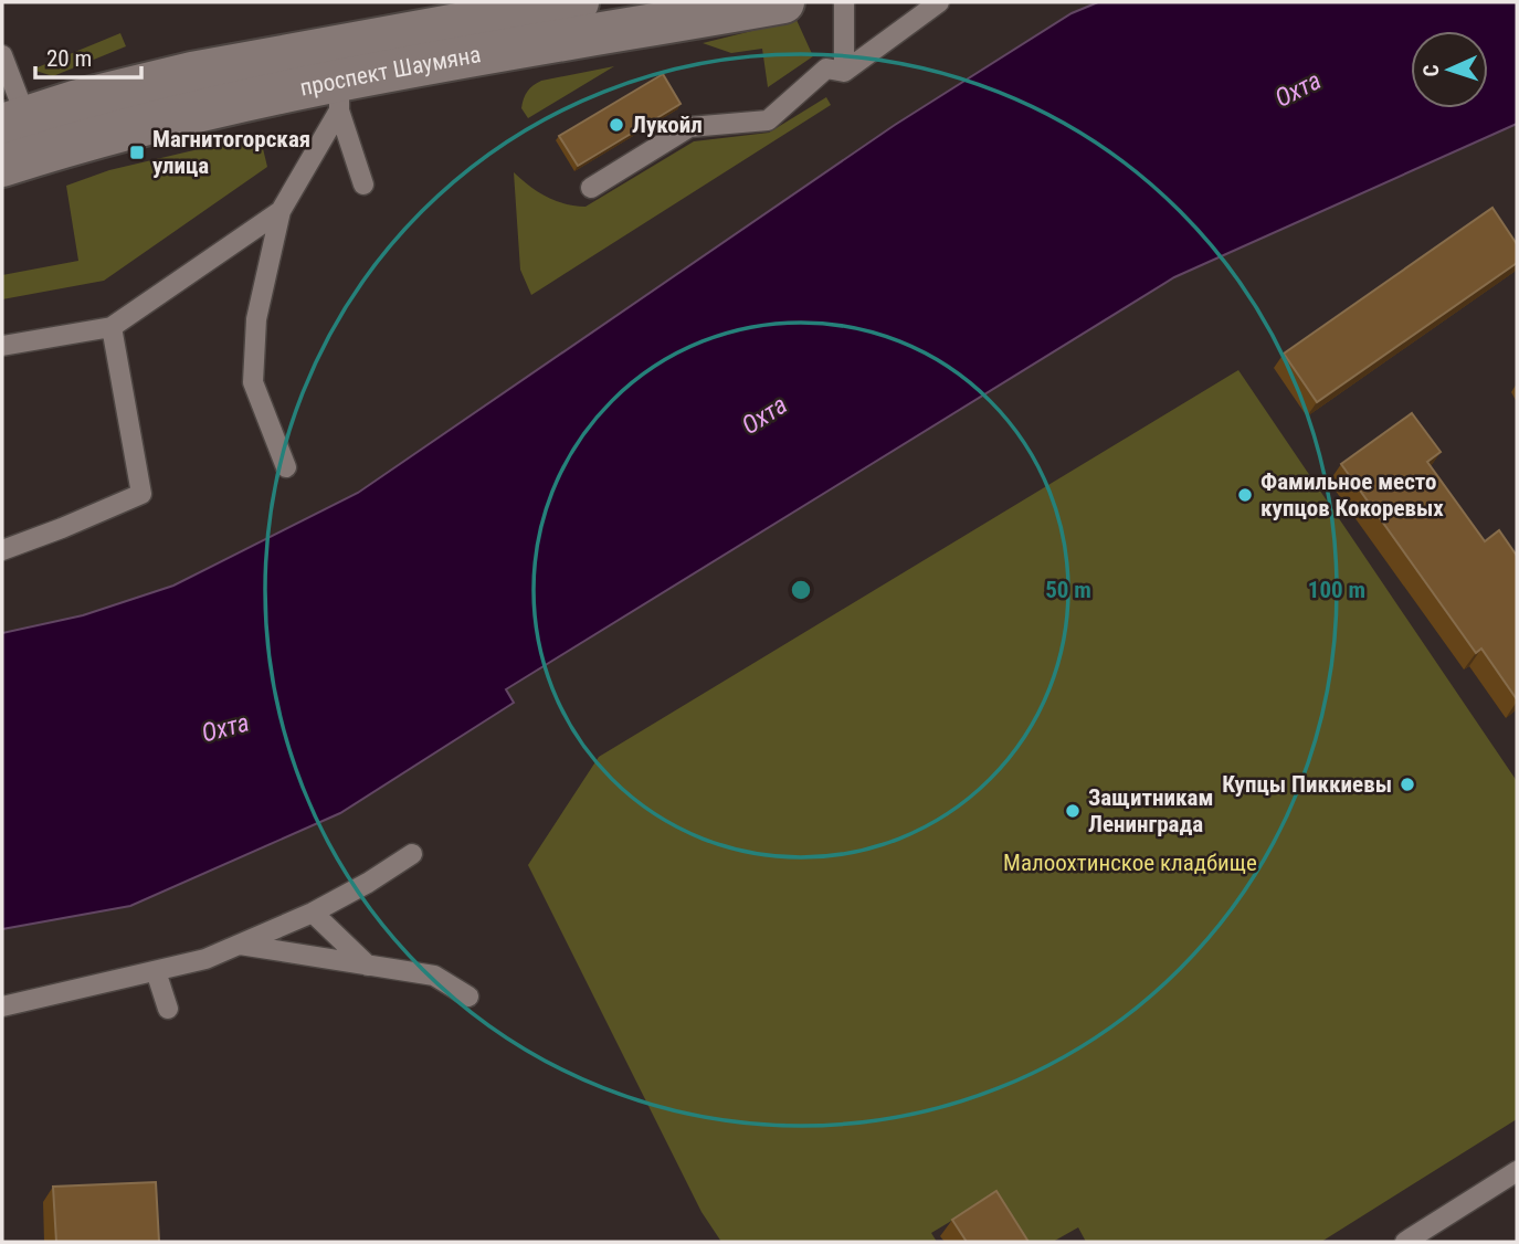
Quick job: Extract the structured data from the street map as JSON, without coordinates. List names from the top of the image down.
{
  "streets": {
    "street": ["проспект Шаумяна"]
  },
  "water": ["Охта"],
  "parks": ["Малоохтинское кладбище"],
  "places": {
    "other": [
      "Лукойл",
      "Фамильное место купцов Кокоревых",
      "Купцы Пиккиевы",
      "Защитникам Ленинграда"
    ],
    "transit": ["Магнитогорская улица"]
  },
  "scale_bar": "20 m",
  "north": "left",
  "rings": ["50 m", "100 m"]
}
